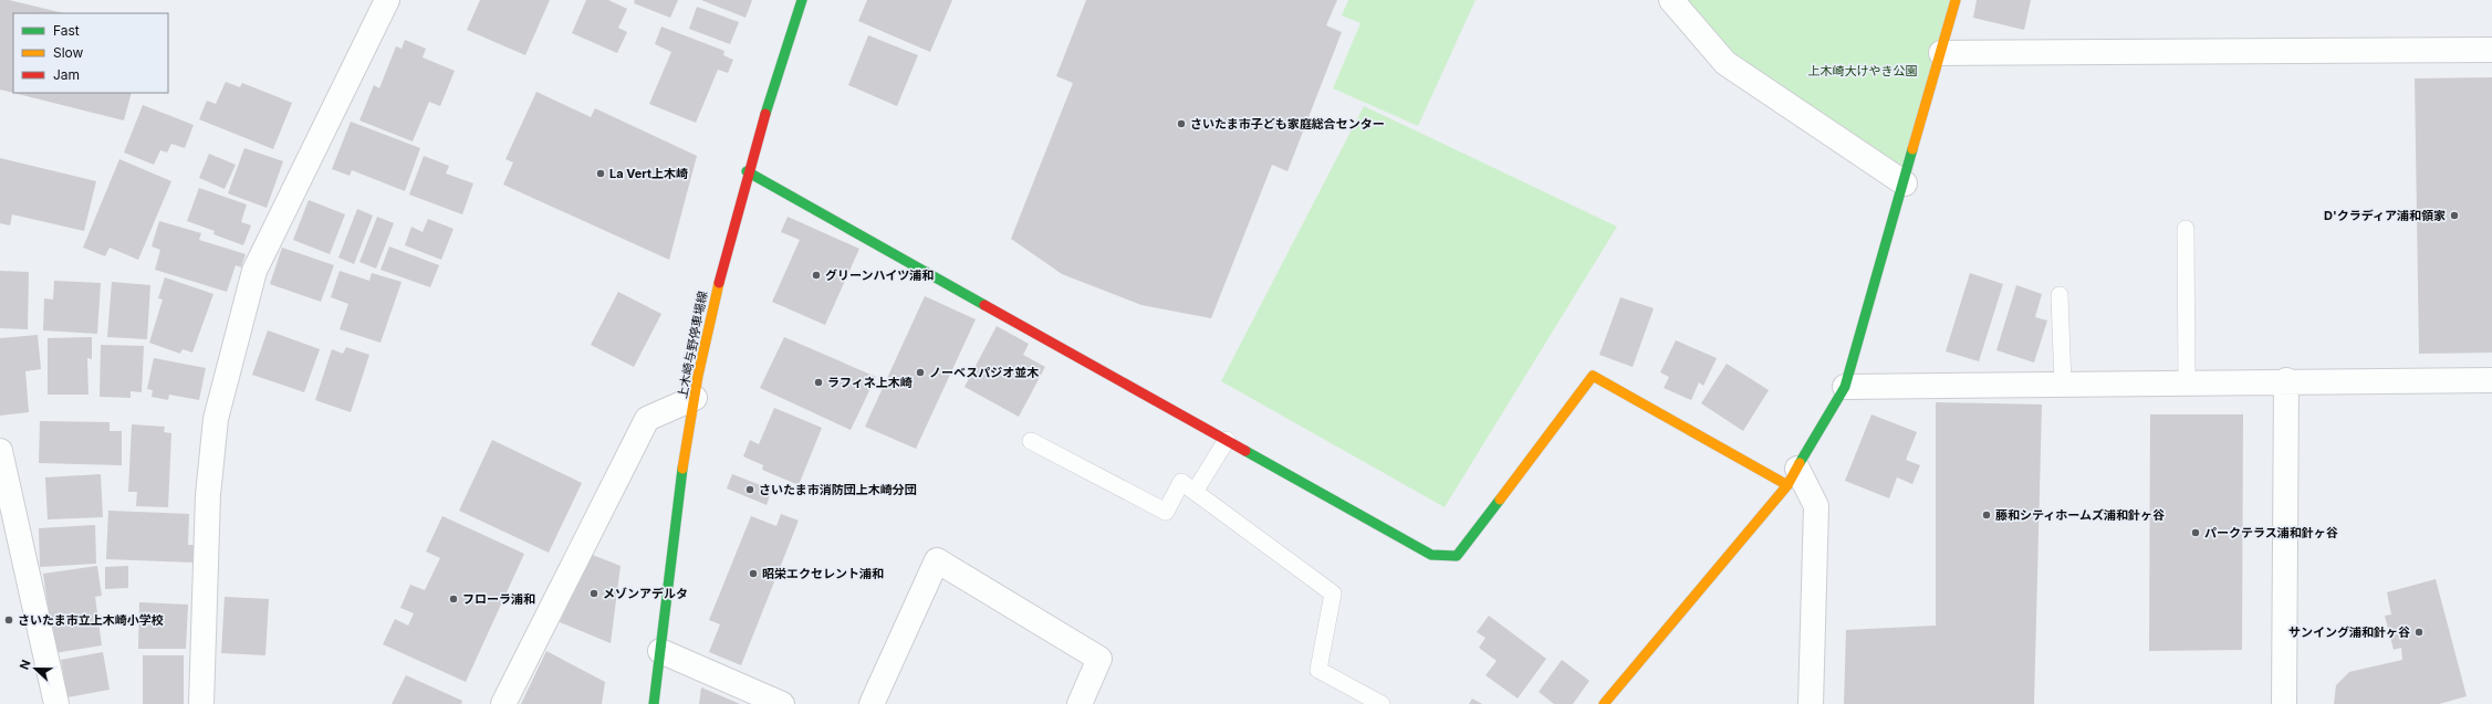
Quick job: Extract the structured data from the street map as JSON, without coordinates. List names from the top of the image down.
{
  "streets": {
    "street": ["上木崎与野停車場線"]
  },
  "parks": ["上木崎大けやき公園"],
  "places": [
    "さいたま市子ども家庭総合センター",
    "La Vert上木崎",
    "D'クラディア浦和領家",
    "グリーンハイツ浦和",
    "ノーベスパジオ並木",
    "ラフィネ上木崎",
    "さいたま市消防団上木崎分団",
    "藤和シティホームズ浦和針ヶ谷",
    "パークテラス浦和針ヶ谷",
    "昭栄エクセレント浦和",
    "メゾンアデルタ",
    "フローラ浦和",
    "さいたま市立上木崎小学校",
    "サンイング浦和針ヶ谷"
  ],
  "legend": ["Fast", "Slow", "Jam"],
  "north": "left"
}
